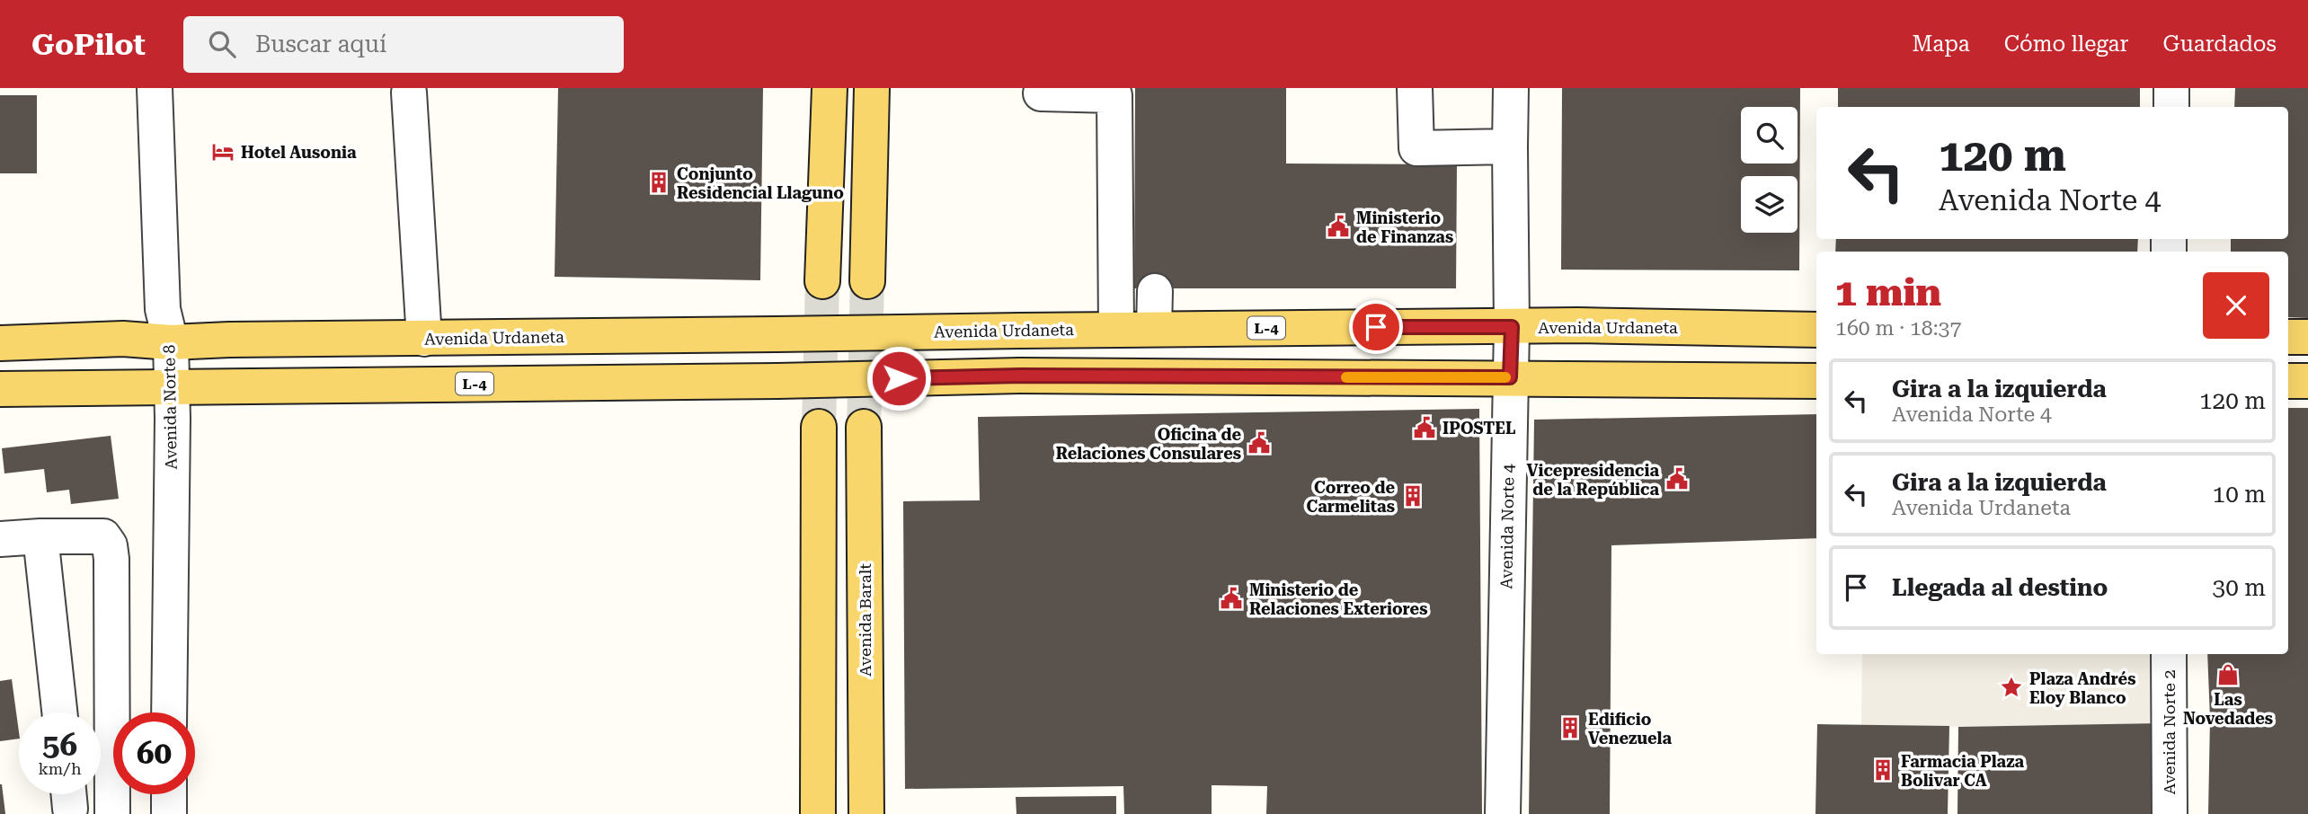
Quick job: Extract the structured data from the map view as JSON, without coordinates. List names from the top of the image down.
{
  "streets": {
    "main road": ["Avenida Urdaneta", "L-4", "Avenida Baralt"],
    "street": ["Avenida Norte 8", "Avenida Norte 4", "Avenida Norte 2"]
  },
  "crossings": [
    ["Avenida Urdaneta", "Avenida Norte 8"],
    ["Avenida Urdaneta", "Avenida Norte 4"],
    ["L-4", "Avenida Norte 8"],
    ["L-4", "Avenida Norte 4"]
  ],
  "places": {
    "hotel": ["Hotel Ausonia"],
    "building": [
      "Conjunto Residencial Llaguno",
      "Correo de Carmelitas",
      "Edificio Venezuela",
      "Farmacia Plaza Bolivar CA"
    ],
    "public building": [
      "Ministerio de Finanzas",
      "IPOSTEL",
      "Oficina de Relaciones Consulares",
      "Vicepresidencia de la República",
      "Ministerio de Relaciones Exteriores"
    ],
    "shop": ["Las Novedades"],
    "place": ["Plaza Andrés Eloy Blanco"]
  },
  "page": {
    "header": "GoPilot",
    "search": "Buscar aquí",
    "nav": ["Mapa", "Cómo llegar", "Guardados"],
    "turn": ["120 m", "Avenida Norte 4"],
    "heading": ["1 min", "160 m · 18:37"],
    "list": [
      {
        "name": "Gira a la izquierda",
        "note": "Avenida Norte 4",
        "value": "120 m"
      },
      {
        "name": "Gira a la izquierda",
        "note": "Avenida Urdaneta",
        "value": "10 m"
      },
      {
        "name": "Llegada al destino",
        "value": "30 m"
      }
    ],
    "speed": "56 km/h",
    "limit": "60"
  }
}
